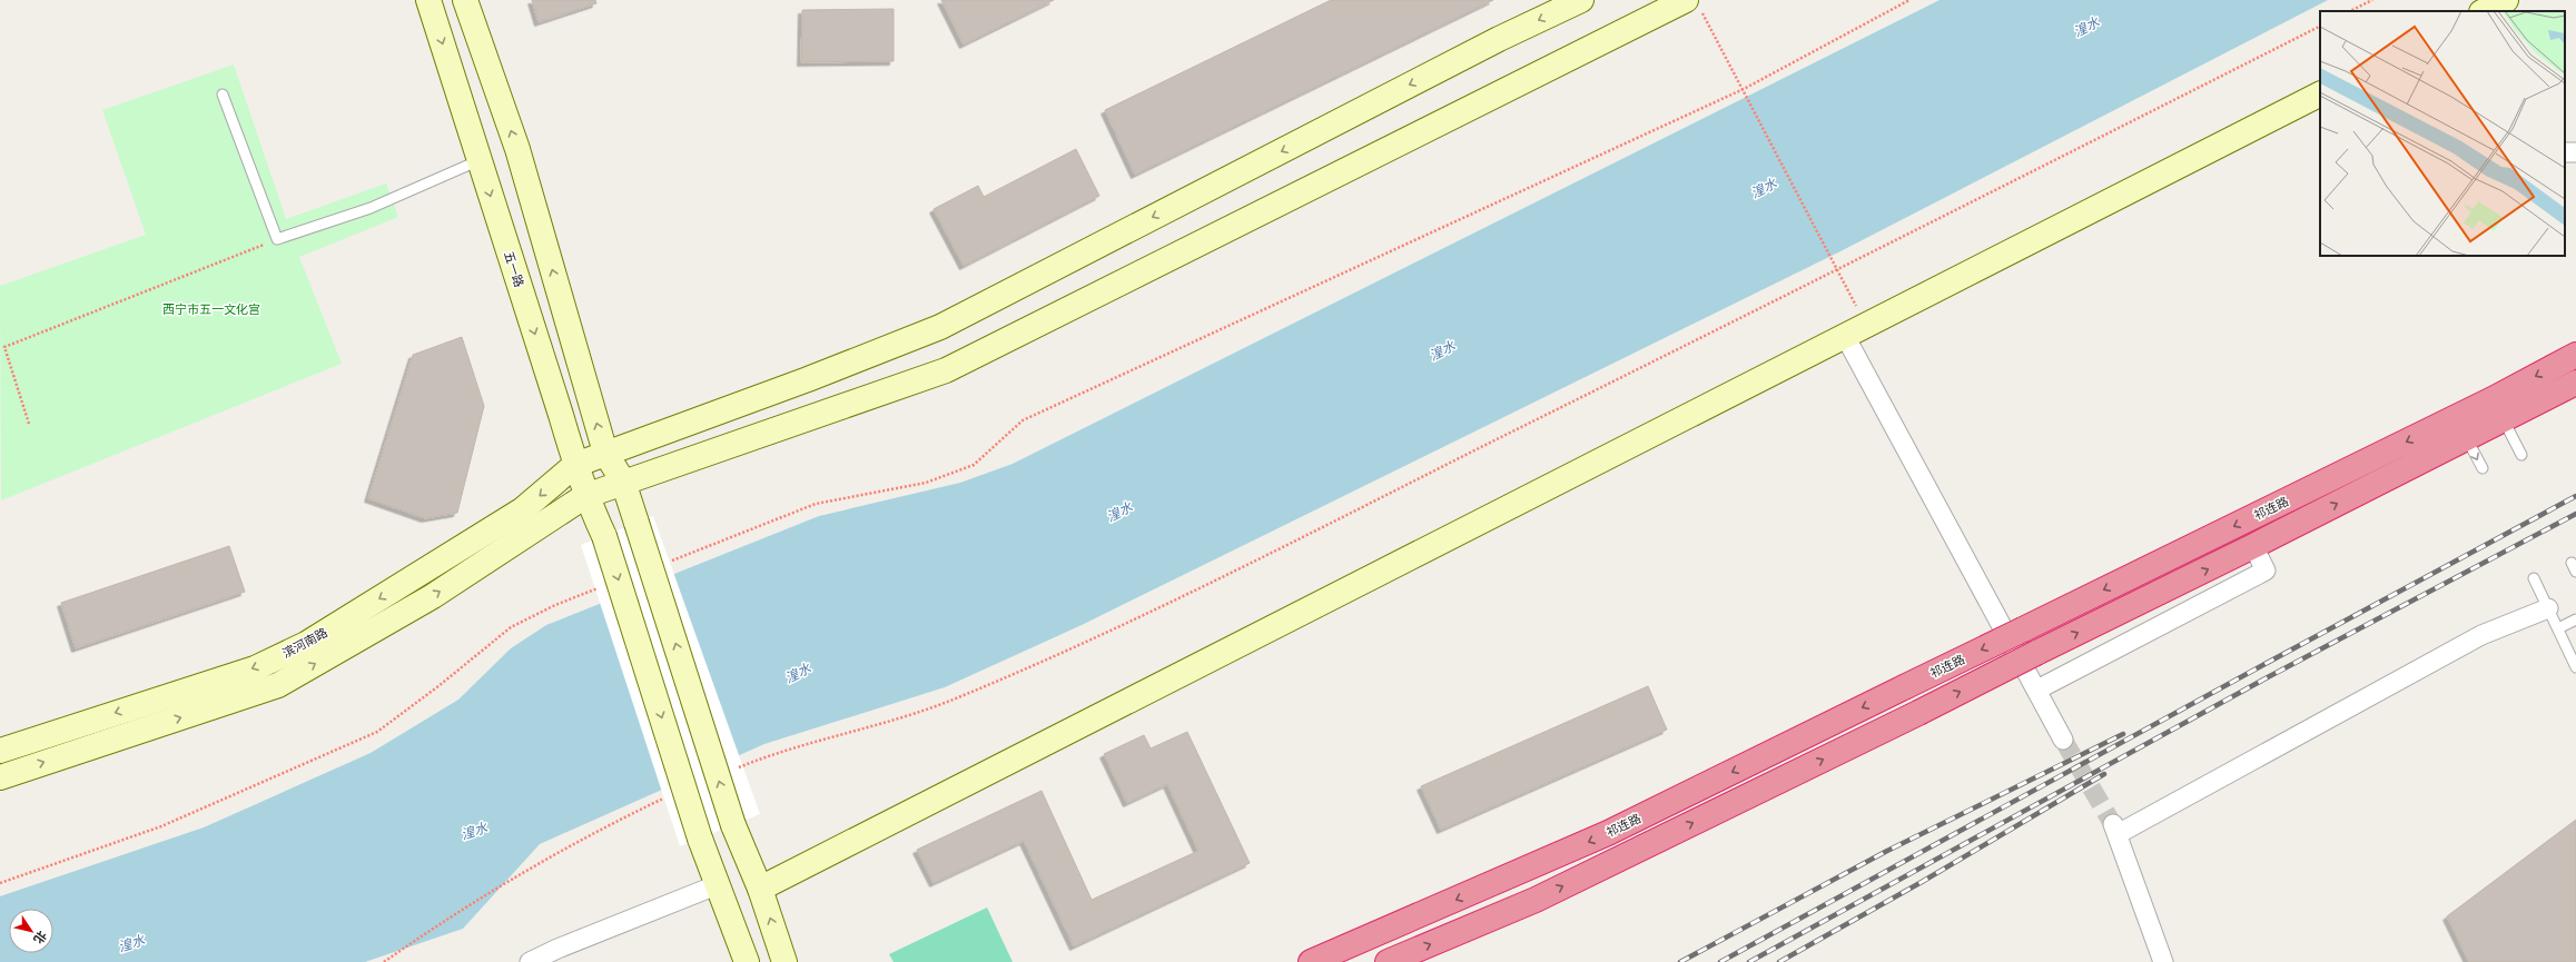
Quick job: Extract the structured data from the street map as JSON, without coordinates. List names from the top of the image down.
{
  "streets": {
    "highway": ["祁连路"],
    "street": ["五一路", "滨河南路"]
  },
  "crossings": [
    ["五一路", "滨河南路"]
  ],
  "water": ["湟水"],
  "parks": ["西宁市五一文化宫"],
  "north": "bottom right"
}
